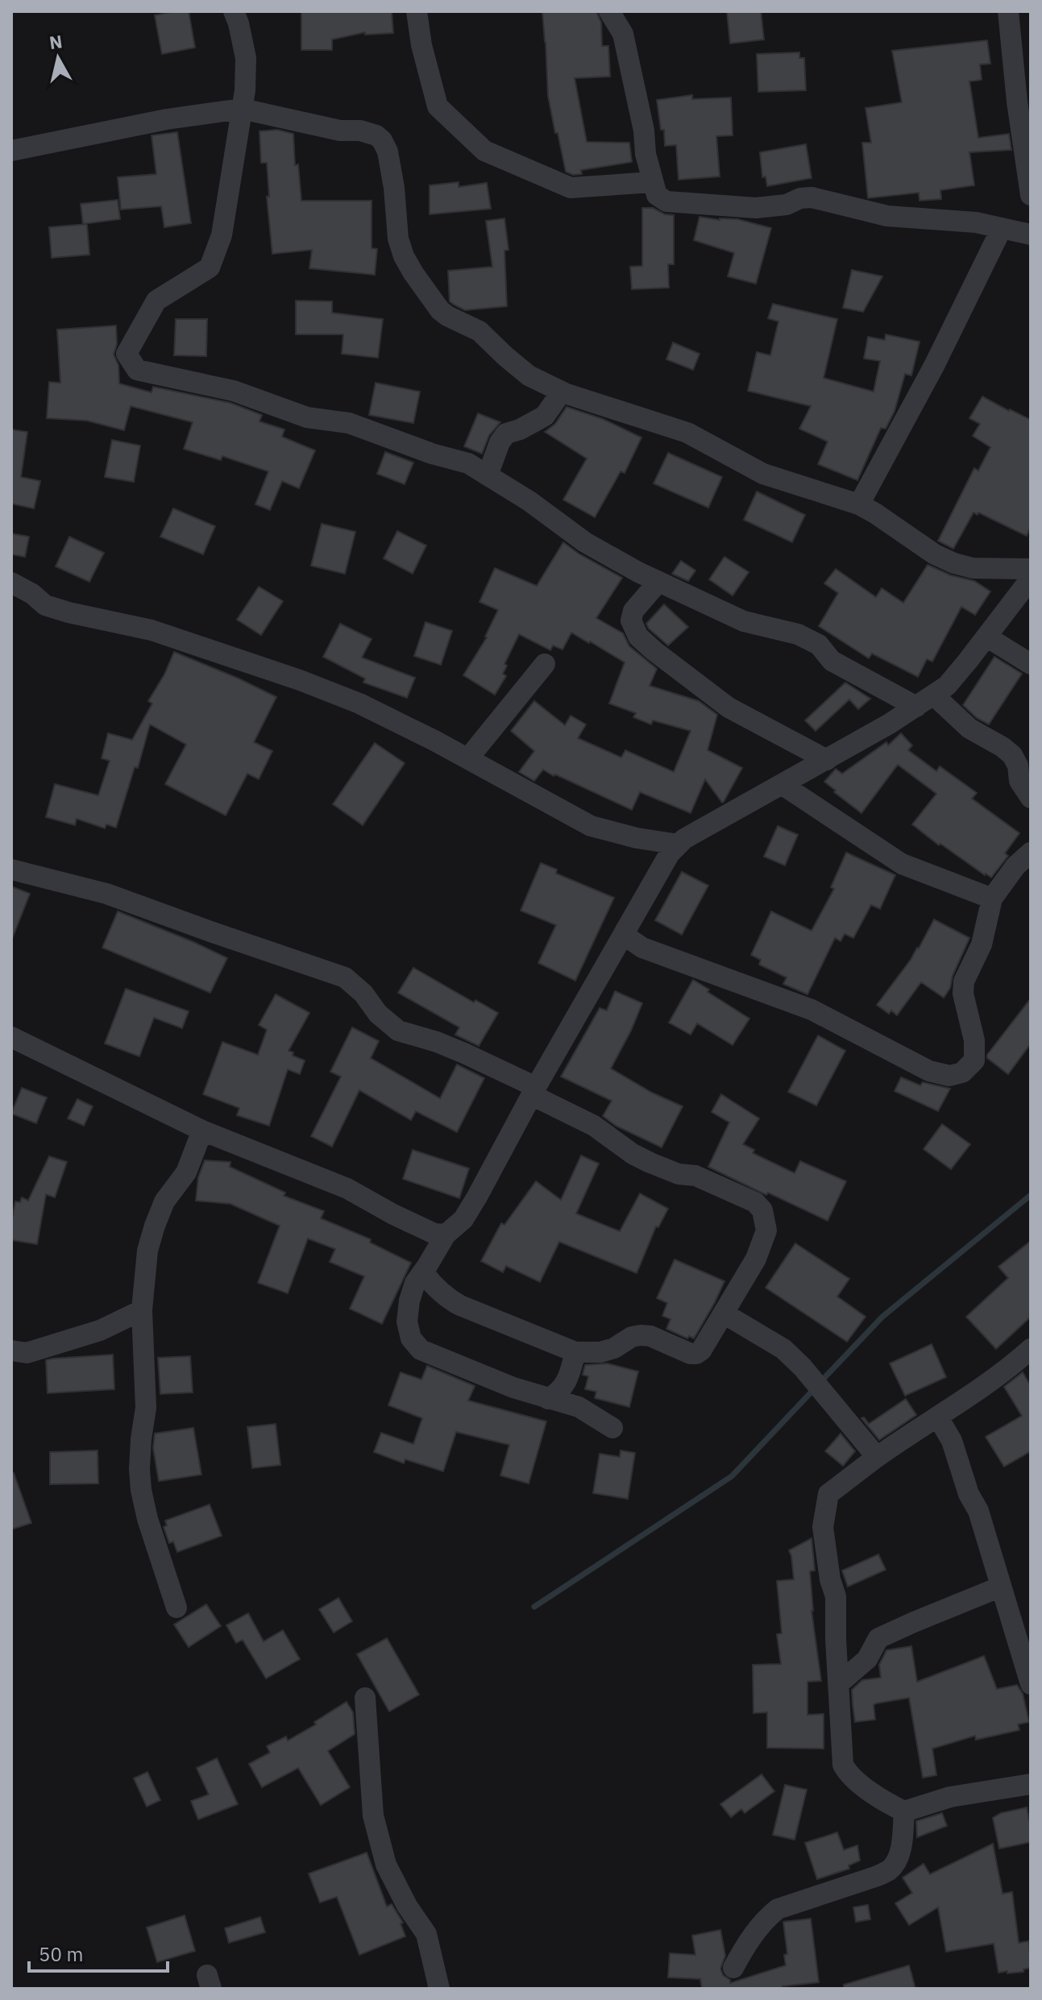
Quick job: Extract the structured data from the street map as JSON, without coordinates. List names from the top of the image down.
{
  "scale_bar": "50 m",
  "north": "top"
}
